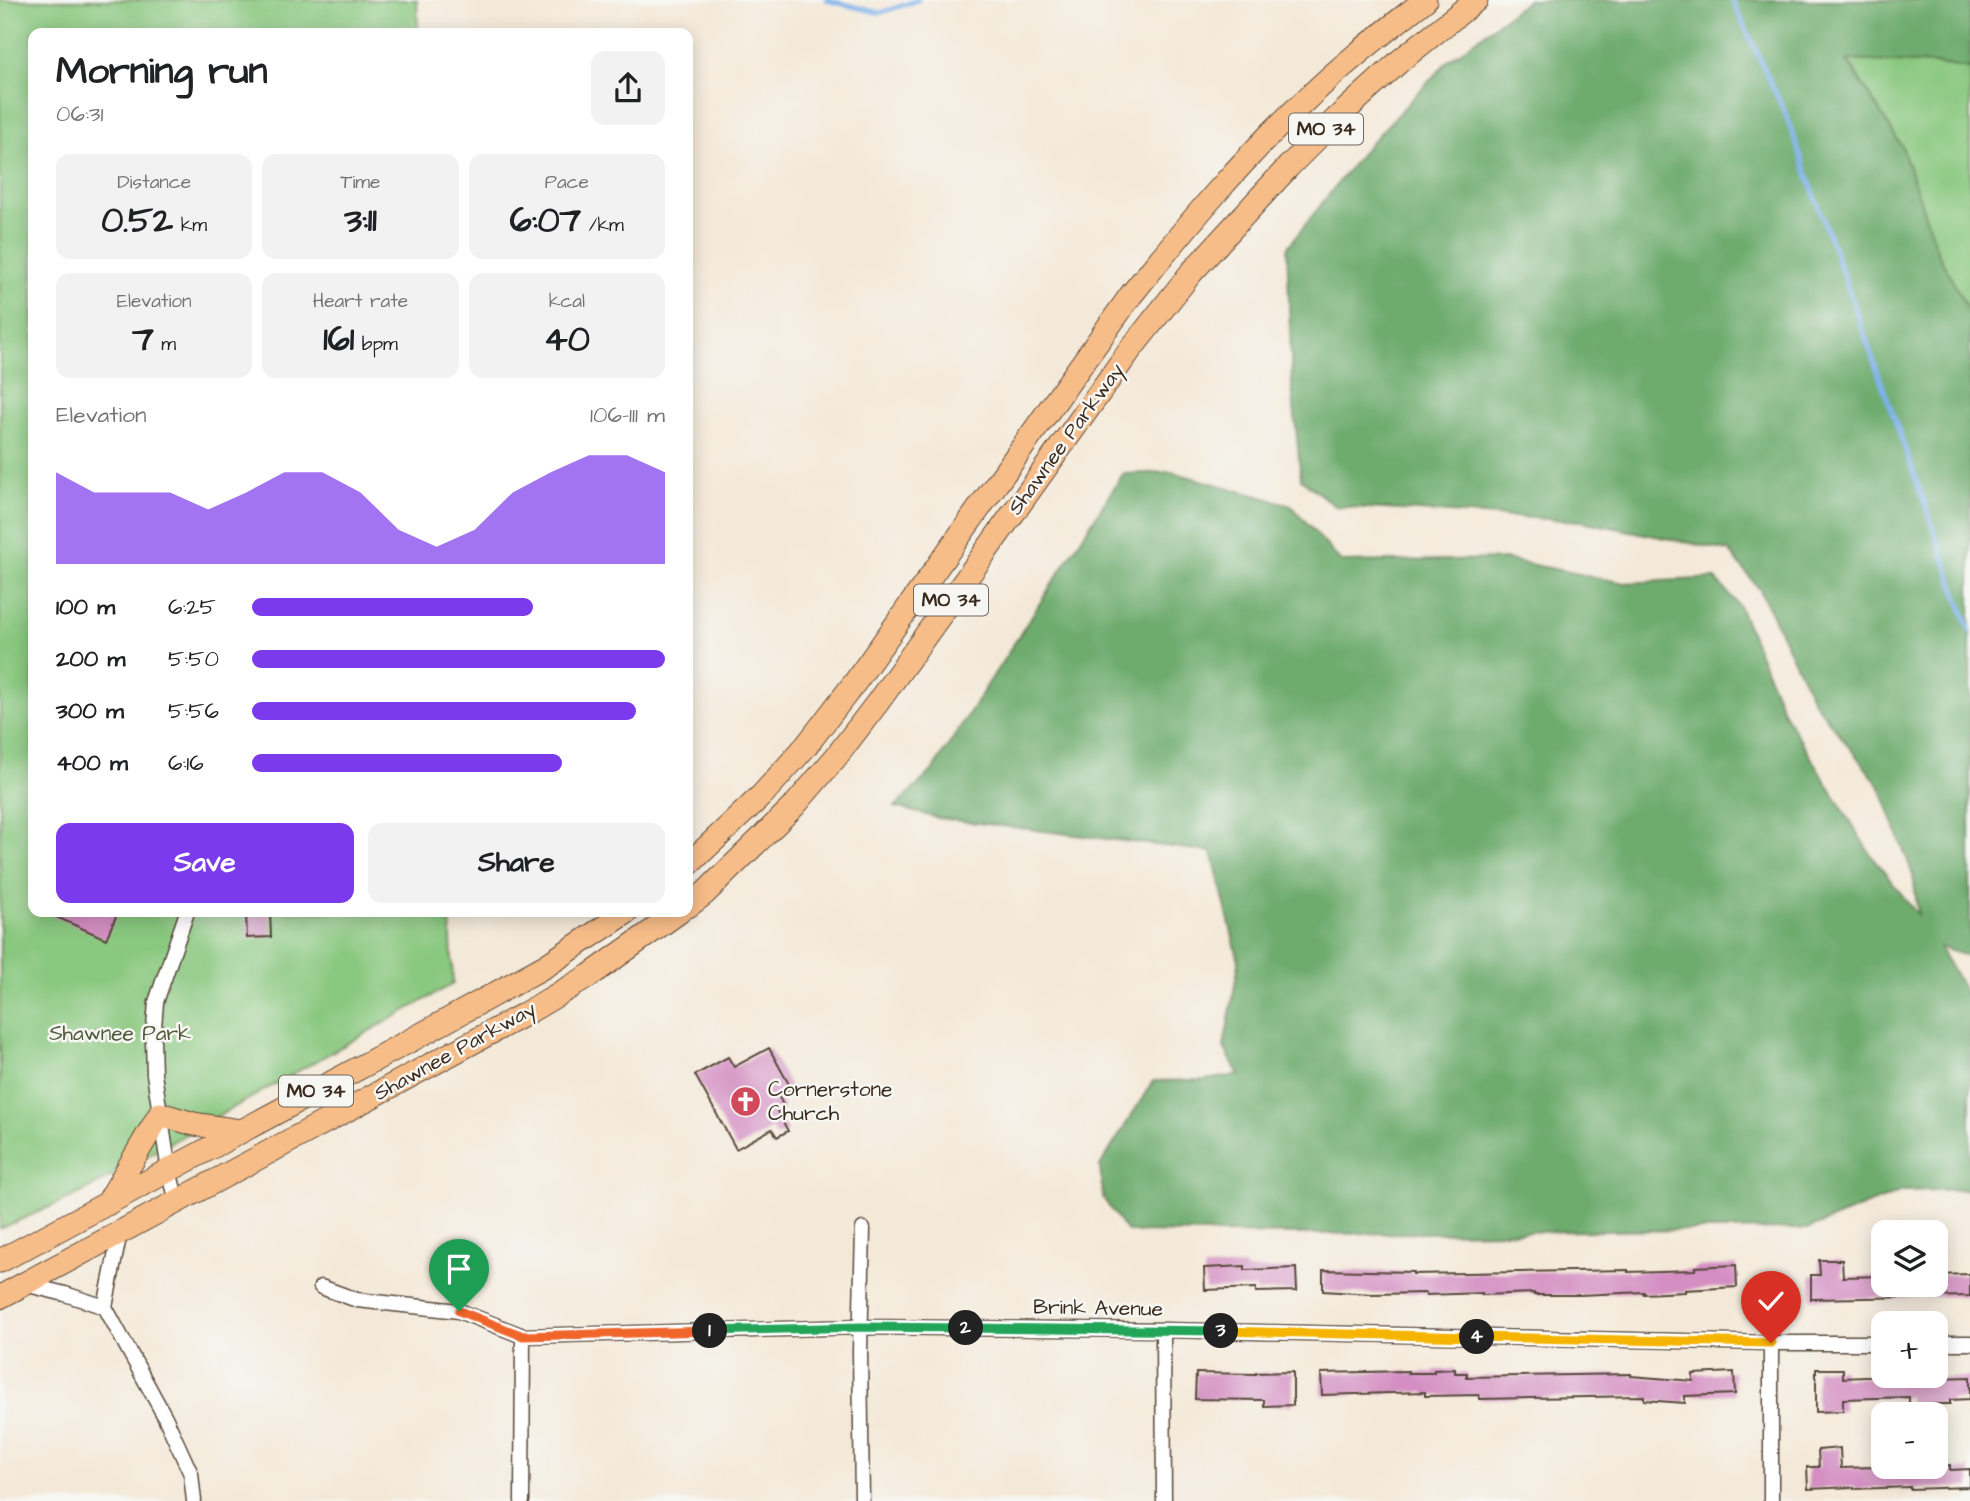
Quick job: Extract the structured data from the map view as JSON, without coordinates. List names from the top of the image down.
{
  "streets": {
    "highway": ["MO 34", "Shawnee Parkway"],
    "street": ["Brink Avenue"]
  },
  "parks": ["Shawnee Park"],
  "places": {
    "church": ["Cornerstone Church"]
  },
  "page": {
    "heading": ["Morning run", "06:31"],
    "stats": [
      ["Distance", "0.52 km"],
      ["Time", "3:11"],
      ["Pace", "6:07 /km"],
      ["Elevation", "7 m"],
      ["Heart rate", "161 bpm"],
      ["kcal", "40"]
    ],
    "chart": ["Elevation", "106–111 m"],
    "list": [
      {
        "name": "100 m",
        "note": "6:25"
      },
      {
        "name": "200 m",
        "note": "5:50"
      },
      {
        "name": "300 m",
        "note": "5:56"
      },
      {
        "name": "400 m",
        "note": "6:16"
      }
    ],
    "buttons": ["Save", "Share"],
    "map_buttons": ["+", "−"],
    "pins": [
      "2",
      "1",
      "3",
      "4"
    ]
  }
}
